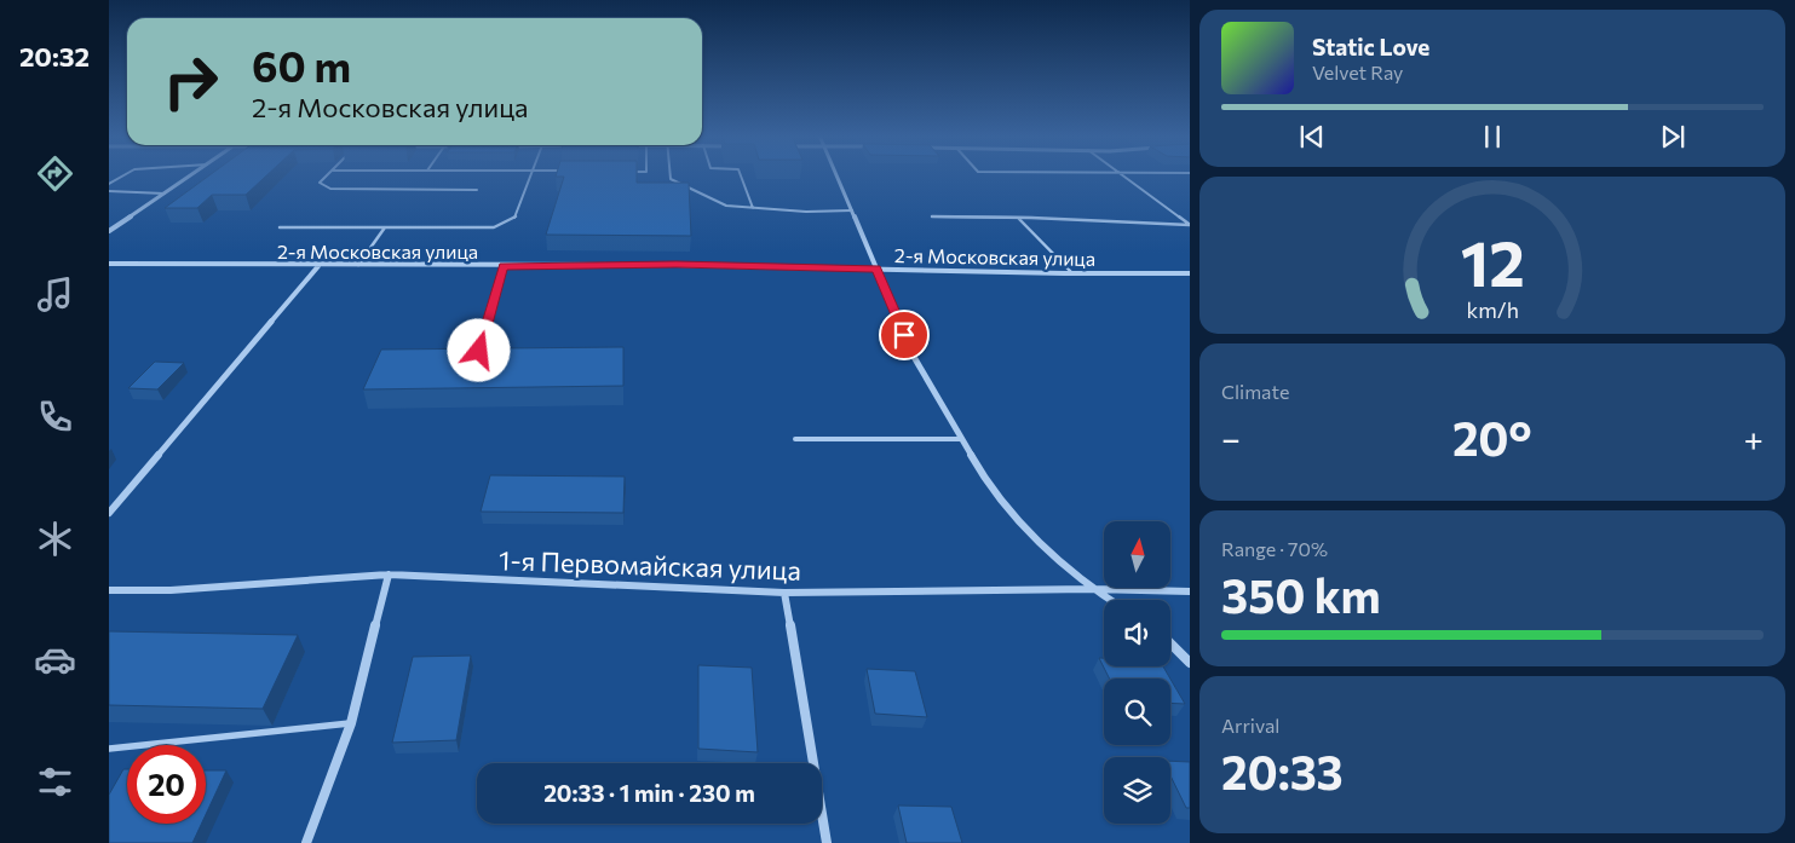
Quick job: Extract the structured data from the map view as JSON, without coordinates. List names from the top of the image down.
{
  "streets": {
    "street": ["2-я Московская улица", "1-я Первомайская улица"]
  },
  "north": "top",
  "page": {
    "tabs": "20:32",
    "turn": ["60 m", "2-я Московская улица"],
    "song": ["Static Love", "Velvet Ray"],
    "tile": [
      "Climate",
      ["Range · 70%", "350 km"],
      ["Arrival", "20:33"]
    ],
    "heat": ["−", "20°", "+"],
    "limit": "20",
    "trip": "20:33 · 1 min · 230 m",
    "gauge": ["12", "km/h"]
  }
}
